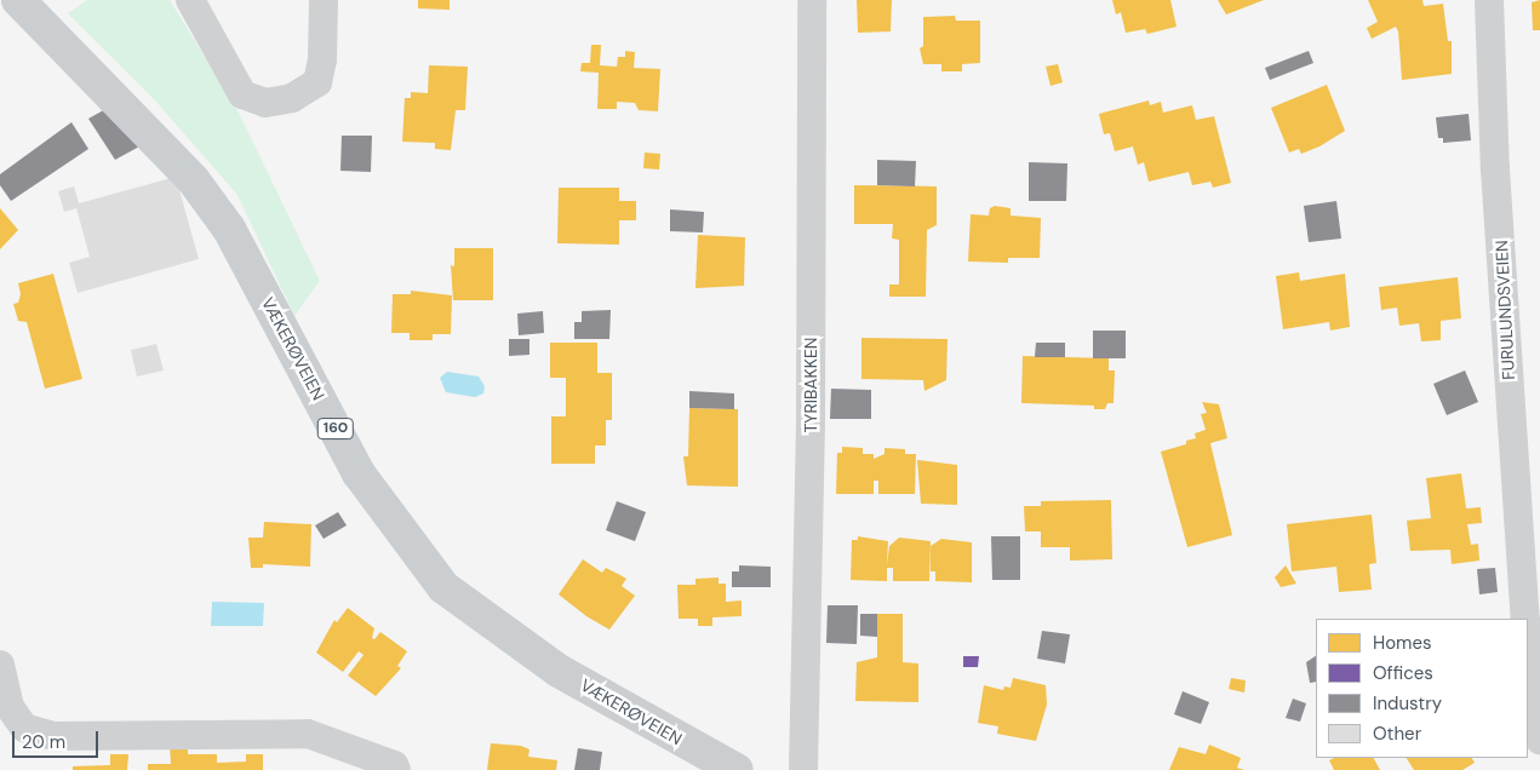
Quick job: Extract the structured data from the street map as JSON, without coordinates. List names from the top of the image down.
{
  "streets": {
    "main road": ["VÆKERØVEIEN", "160"],
    "street": ["FURULUNDSVEIEN", "TYRIBAKKEN"]
  },
  "legend": [
    "Homes",
    "Offices",
    "Industry",
    "Other"
  ],
  "scale_bar": "20 m"
}
